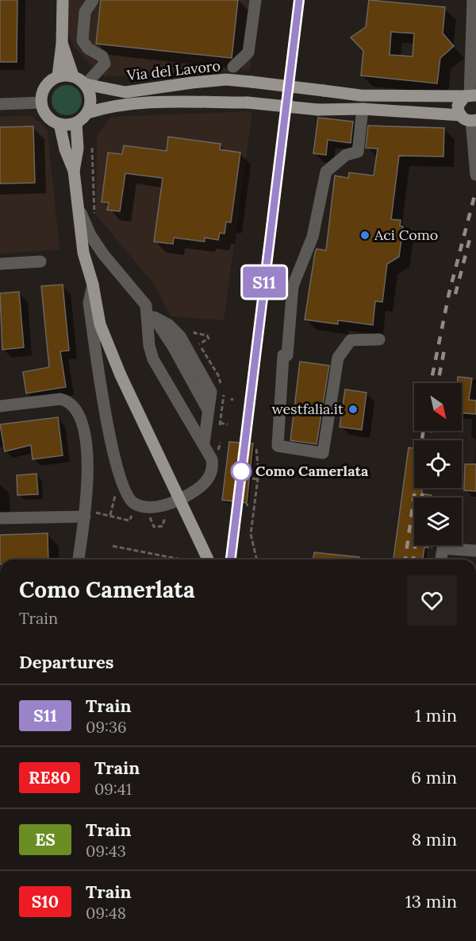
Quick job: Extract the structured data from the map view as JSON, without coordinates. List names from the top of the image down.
{
  "streets": {
    "main road": ["Via del Lavoro"]
  },
  "places": ["Aci Como", "westfalia.it", "Como Camerlata"],
  "north": "bottom right",
  "page": {
    "on_map": "S11",
    "heading": [
      ["Como Camerlata", "Train"],
      "Departures"
    ],
    "list": [
      {
        "mark": "S11",
        "name": "Train",
        "note": "09:36",
        "value": "1 min"
      },
      {
        "mark": "RE80",
        "name": "Train",
        "note": "09:41",
        "value": "6 min"
      },
      {
        "mark": "ES",
        "name": "Train",
        "note": "09:43",
        "value": "8 min"
      },
      {
        "mark": "S10",
        "name": "Train",
        "note": "09:48",
        "value": "13 min"
      }
    ]
  }
}
